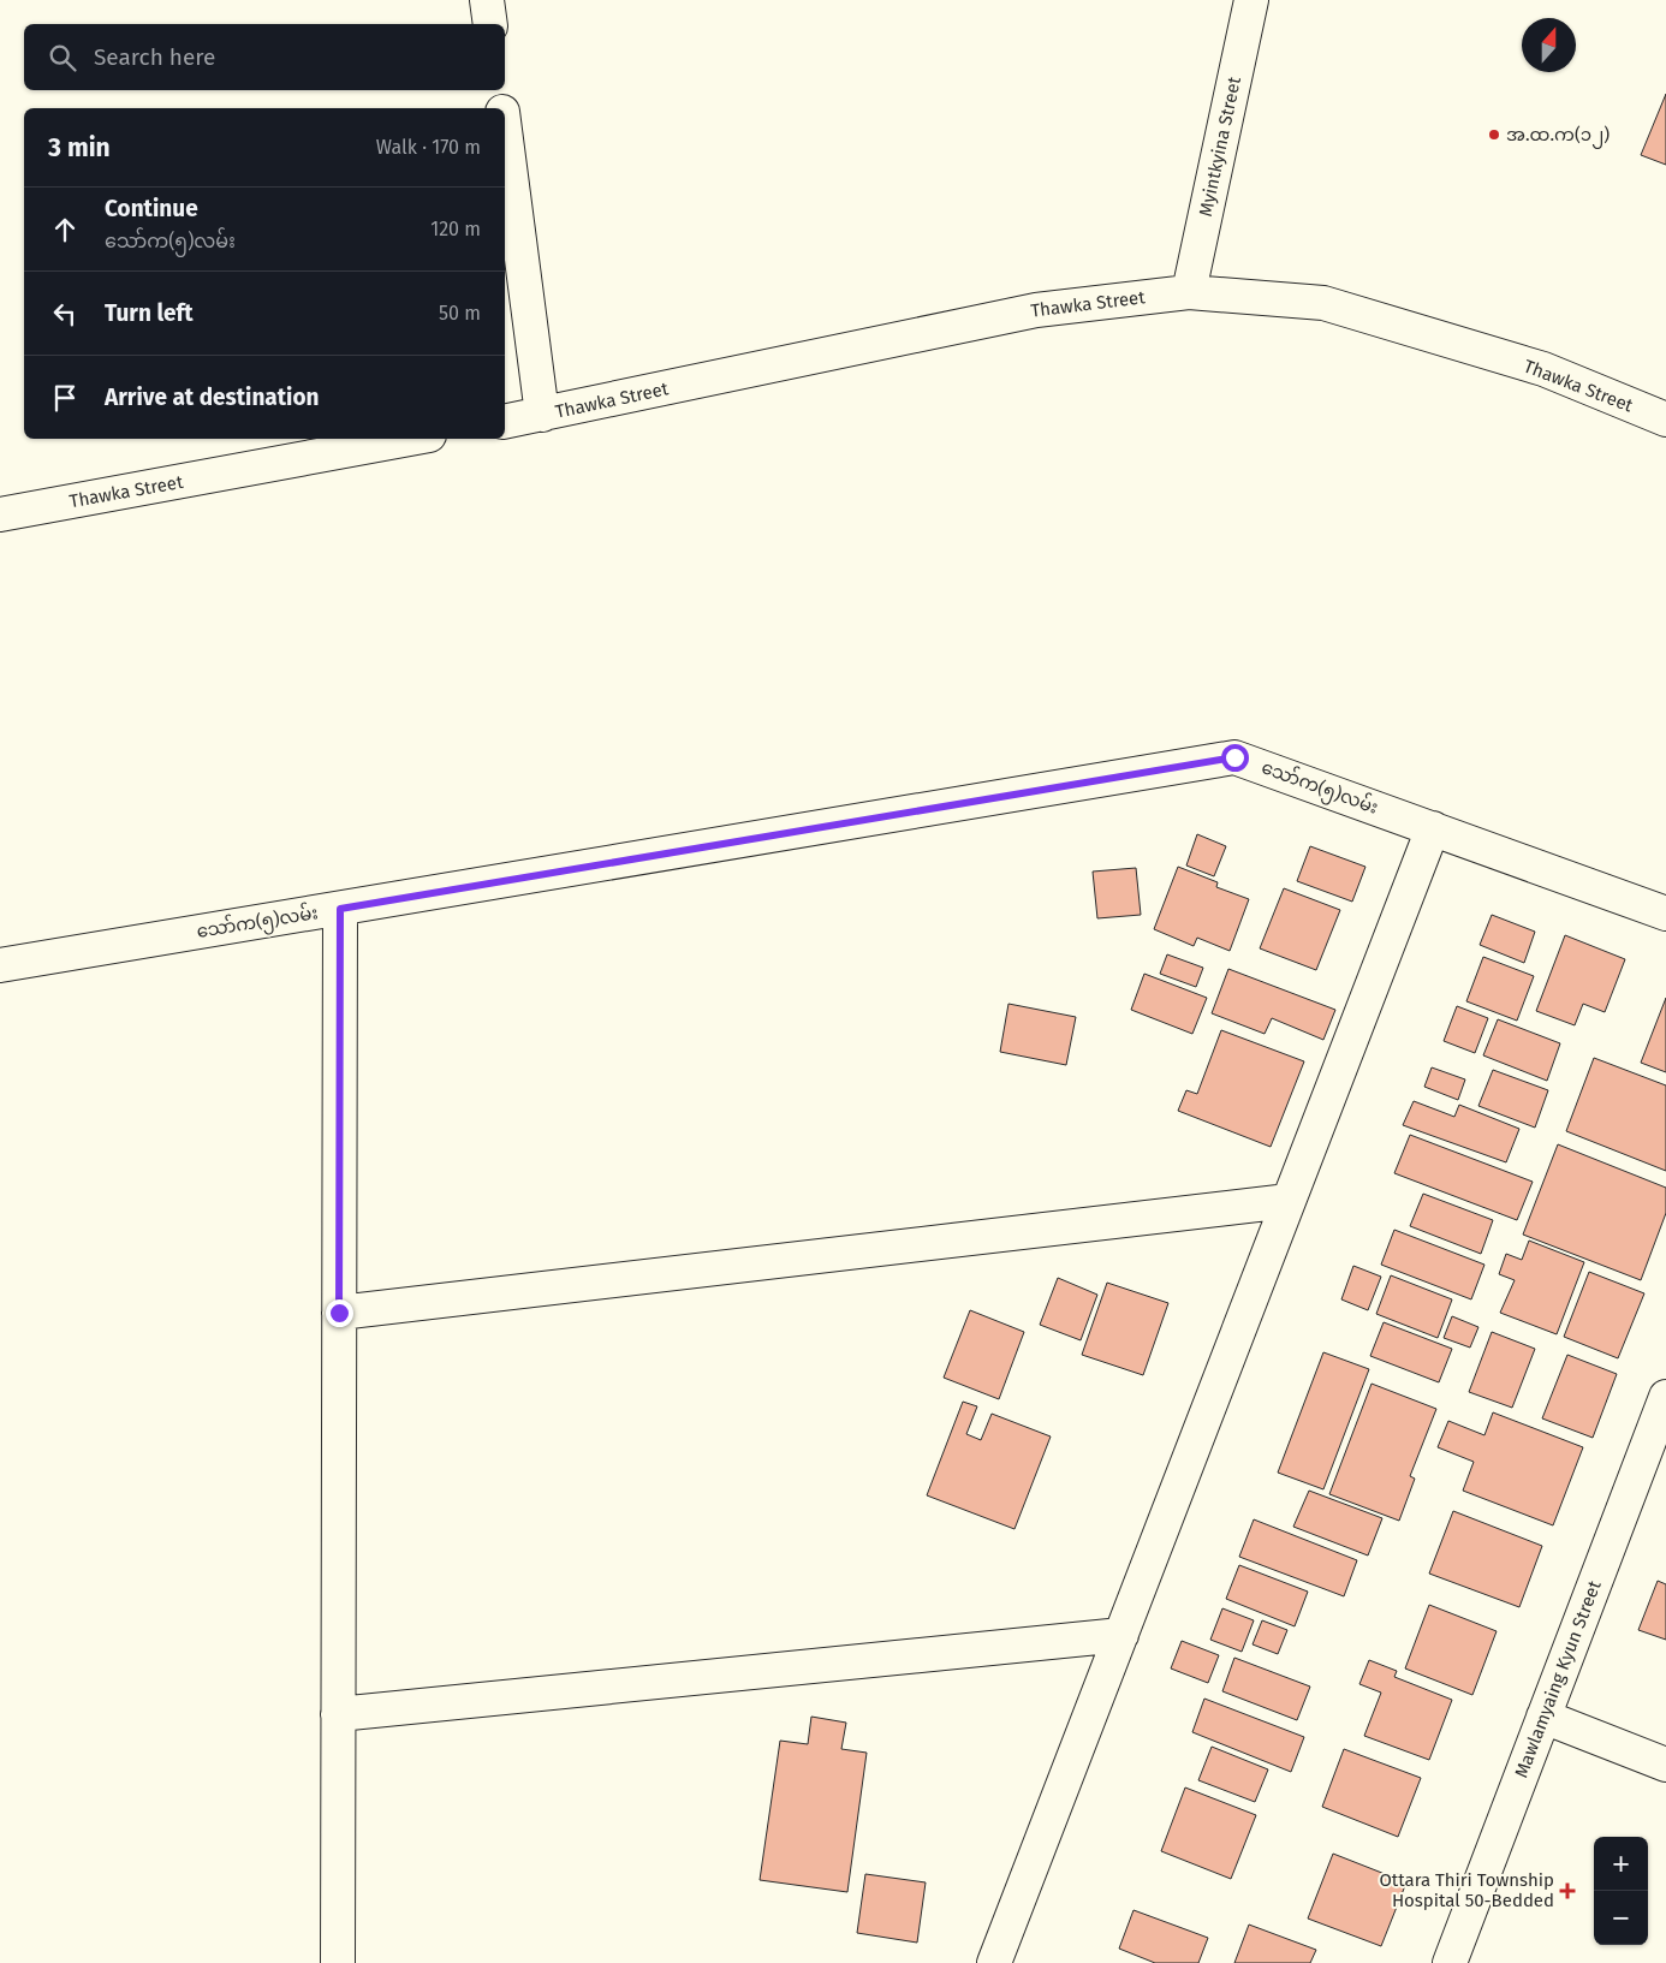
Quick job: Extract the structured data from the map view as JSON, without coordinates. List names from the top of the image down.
{
  "streets": {
    "street": [
      "Myintkyina Street",
      "Thawka Street",
      "သော်က(၅)လမ်း",
      "Mawlamyaing Kyun Street"
    ]
  },
  "crossings": [
    ["Myintkyina Street", "Thawka Street"]
  ],
  "places": {
    "other": ["အ.ထ.က(၁၂)"],
    "health": ["Ottara Thiri Township Hospital 50-Bedded"]
  },
  "north": "top",
  "page": {
    "search": "Search here",
    "heading": ["3 min", "Walk · 170 m"],
    "list": [
      ["Continue", "သော်က(၅)လမ်း", "120 m"],
      ["Turn left", "50 m"],
      "Arrive at destination"
    ],
    "map_buttons": ["+", "−"]
  }
}
